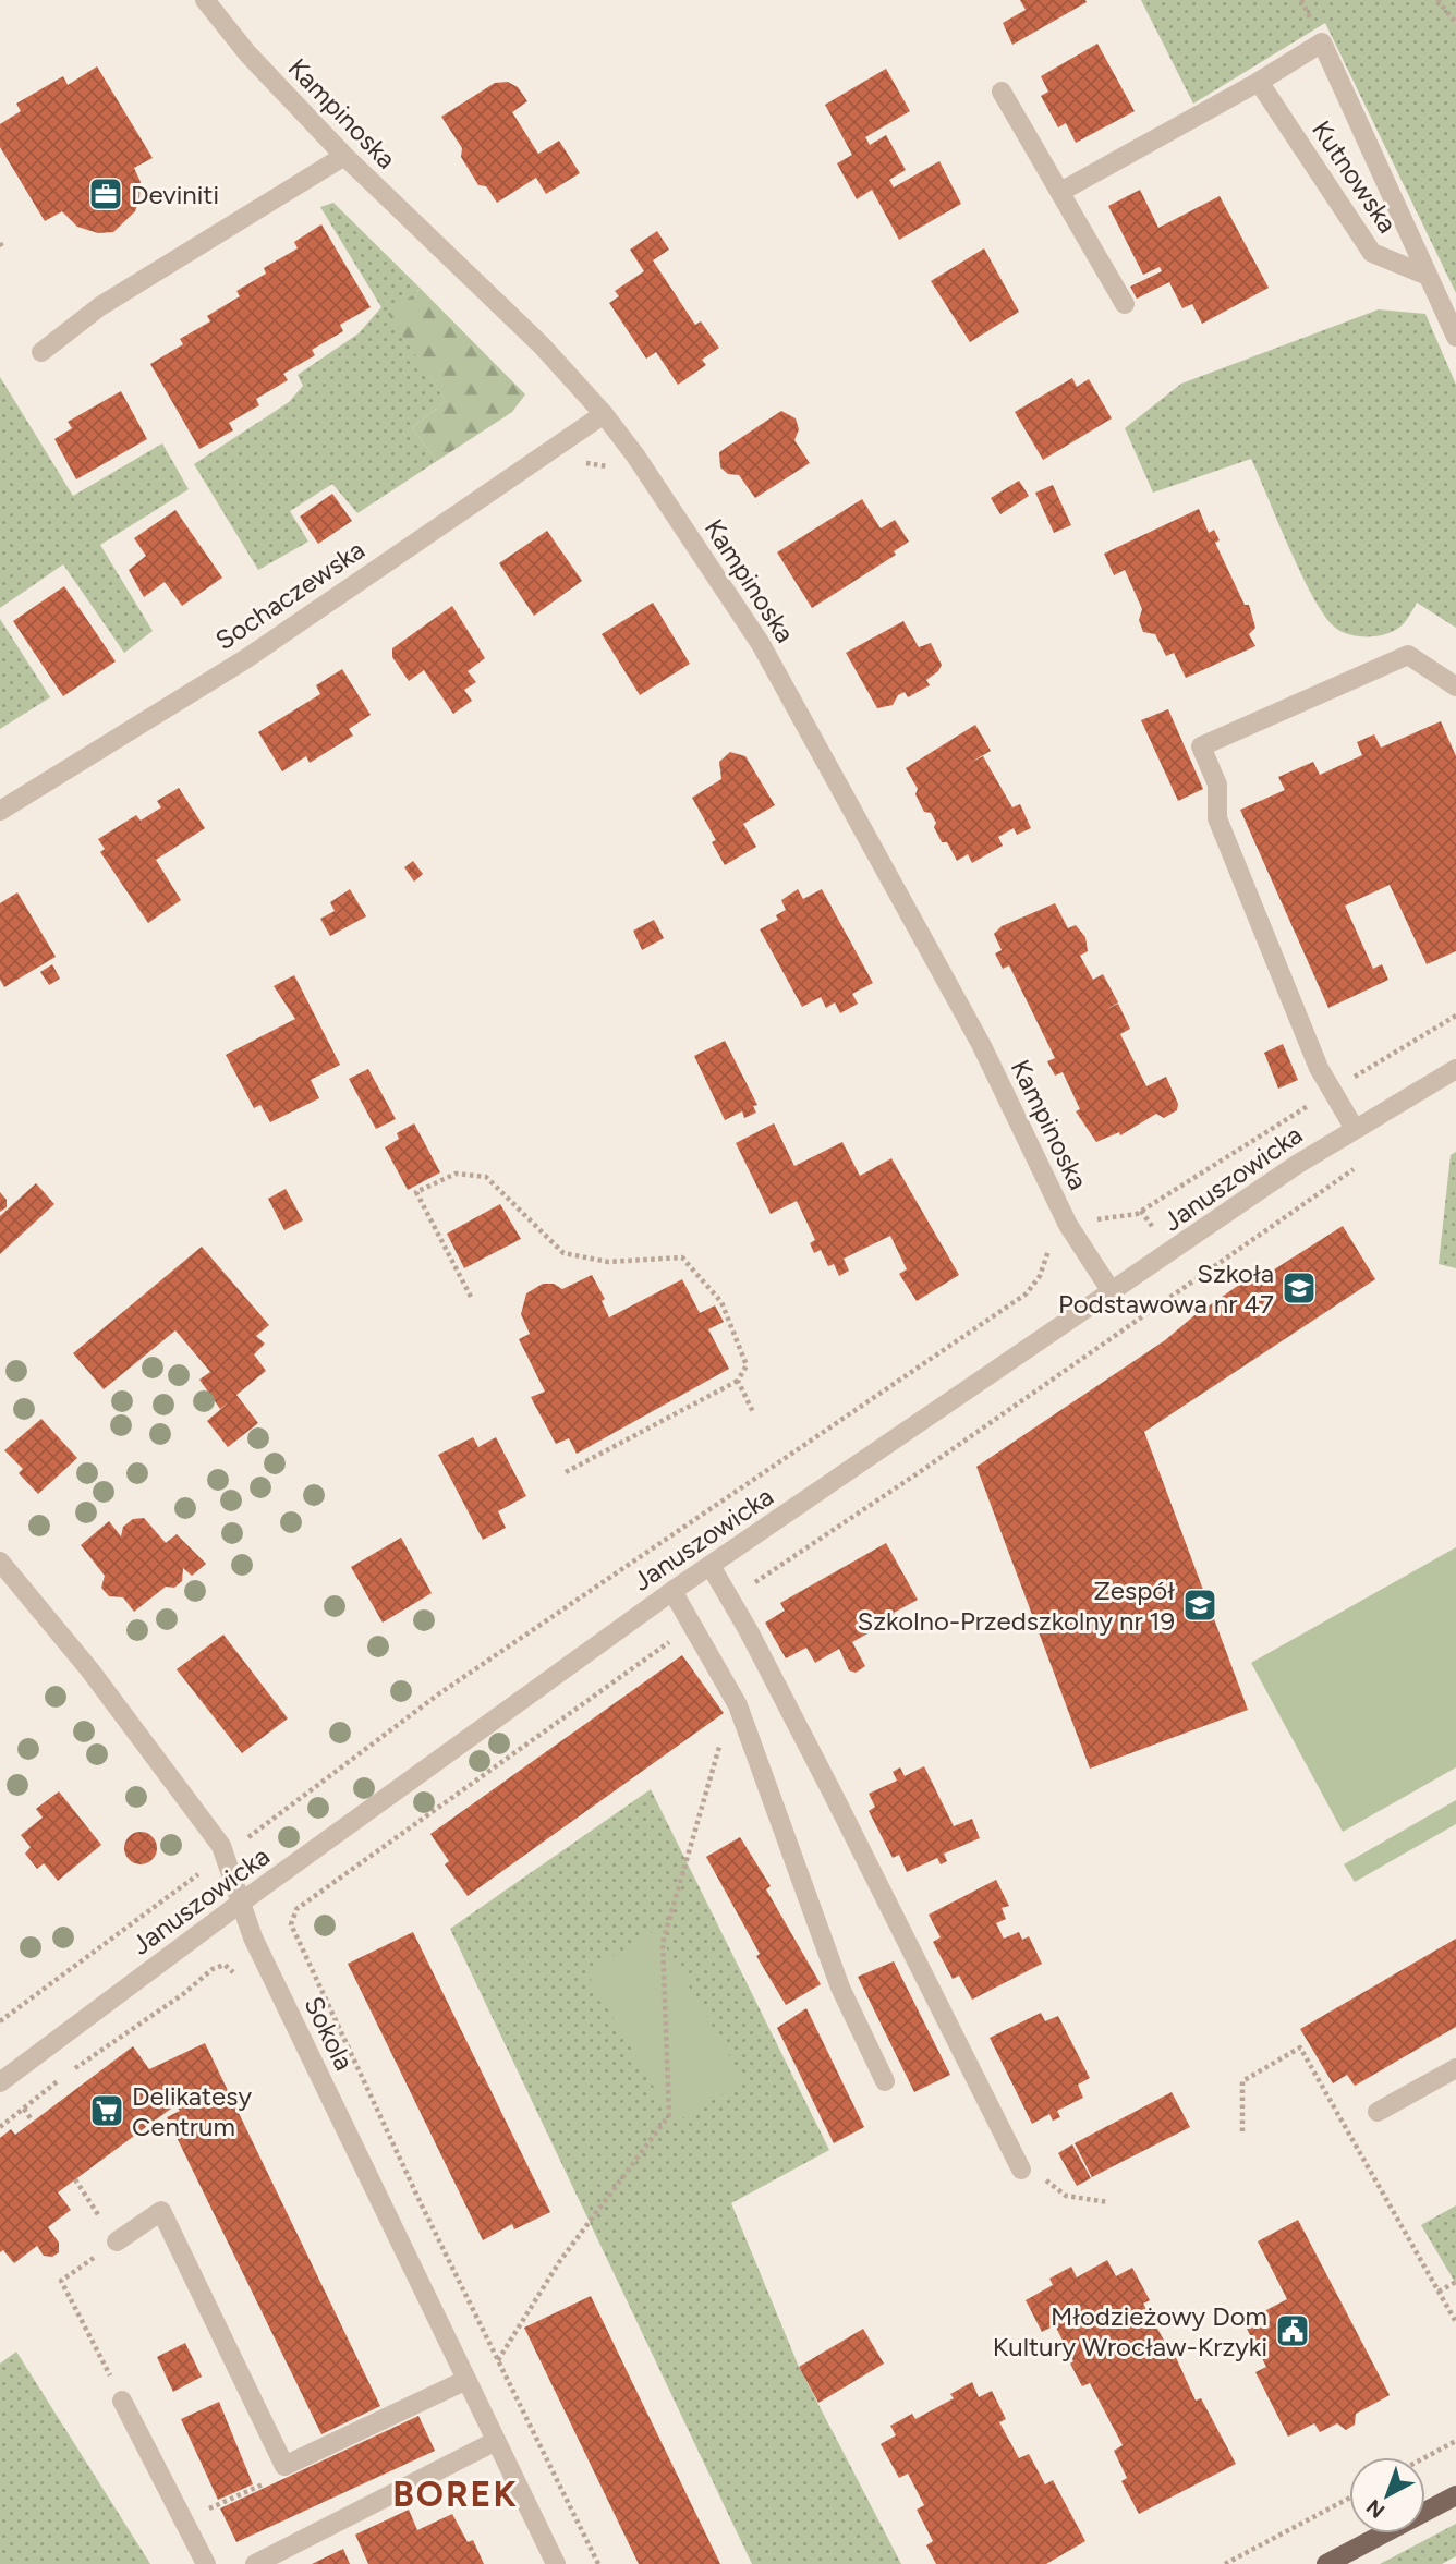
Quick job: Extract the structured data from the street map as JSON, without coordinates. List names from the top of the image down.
{
  "streets": {
    "street": [
      "Kampinoska",
      "Kutnowska",
      "Sochaczewska",
      "Januszowicka",
      "Sokola"
    ]
  },
  "crossings": [
    ["Kampinoska", "Sochaczewska"],
    ["Kampinoska", "Januszowicka"],
    ["Januszowicka", "Sokola"]
  ],
  "districts": ["BOREK"],
  "places": {
    "office": ["Deviniti"],
    "school or university": ["Szkoła Podstawowa nr 47", "Zespół Szkolno-Przedszkolny nr 19"],
    "supermarket": ["Delikatesy Centrum"],
    "public building": ["Młodzieżowy Dom Kultury Wrocław-Krzyki"]
  },
  "north": "bottom left"
}
